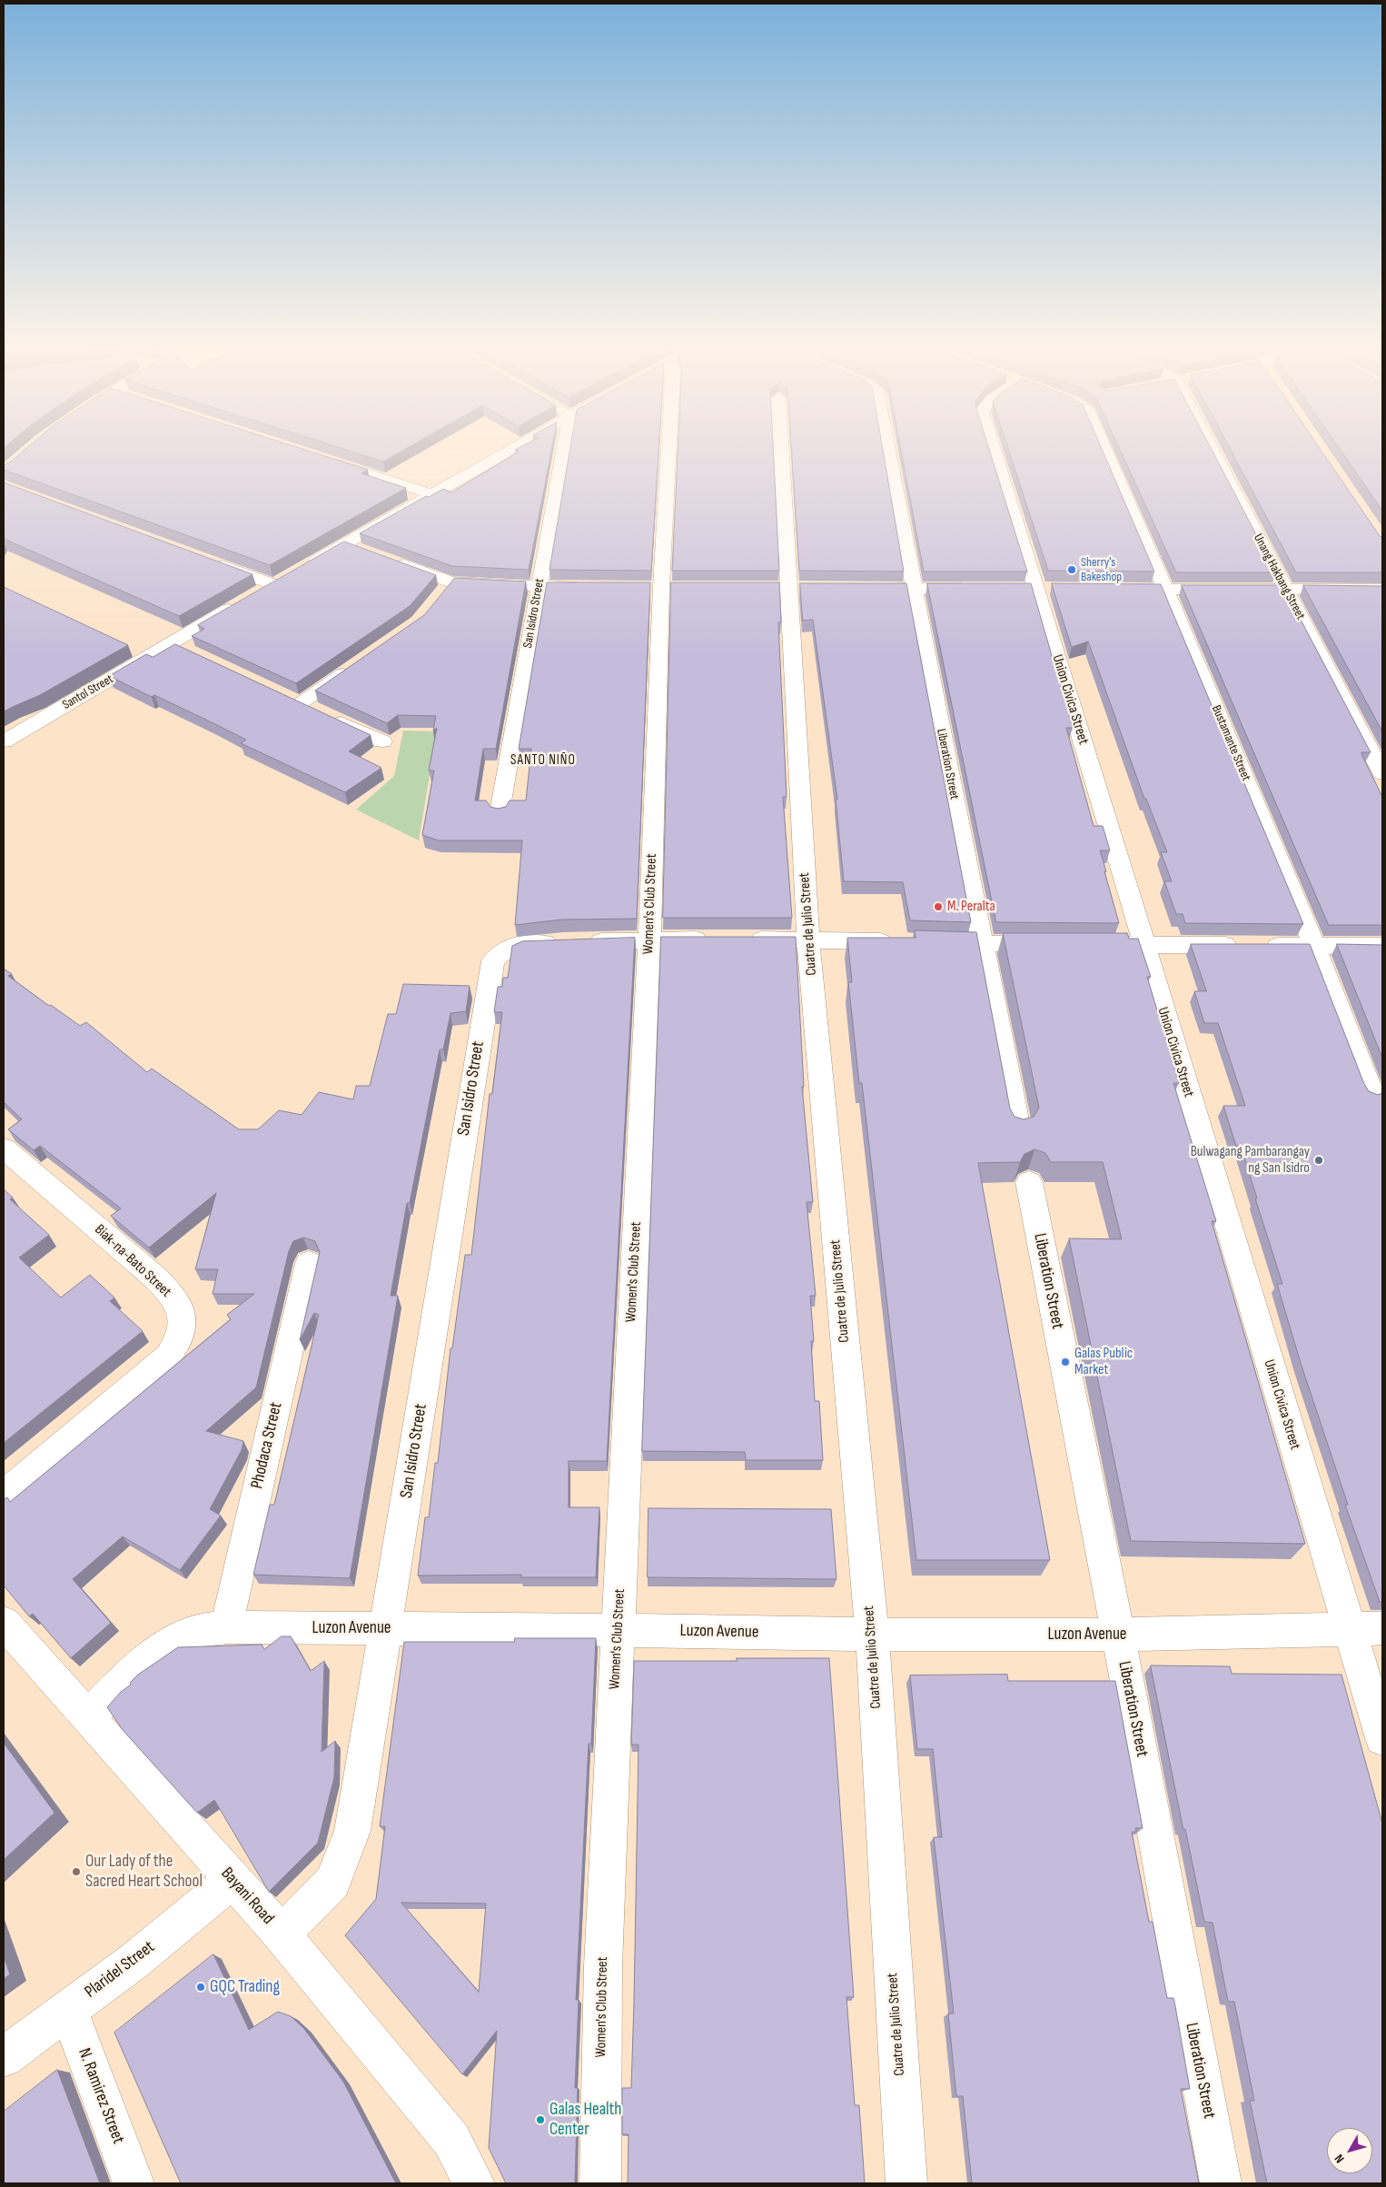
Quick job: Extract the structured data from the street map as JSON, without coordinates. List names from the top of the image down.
{
  "streets": {
    "street": [
      "Unang Hakbang Street",
      "San Isidro Street",
      "Santol Street",
      "Union Civica Street",
      "Bustamante Street",
      "Liberation Street",
      "Women's Club Street",
      "Cuatre de Julio Street",
      "Biak-na-Bato Street",
      "Phodaca Street",
      "Luzon Avenue",
      "Bayani Road",
      "Plaridel Street",
      "N. Ramirez Street"
    ]
  },
  "crossings": [
    ["San Isidro Street", "Women's Club Street"],
    ["San Isidro Street", "Luzon Avenue"],
    ["San Isidro Street", "Bayani Road"],
    ["Union Civica Street", "Luzon Avenue"],
    ["Liberation Street", "Luzon Avenue"],
    ["Women's Club Street", "Luzon Avenue"],
    ["Cuatre de Julio Street", "Luzon Avenue"],
    ["Phodaca Street", "Luzon Avenue"],
    ["Luzon Avenue", "Bayani Road"],
    ["Bayani Road", "Plaridel Street"],
    ["Plaridel Street", "N. Ramirez Street"]
  ],
  "districts": ["SANTO NIÑO"],
  "places": [
    "Sherry's Bakeshop",
    "M. Peralta",
    "Bulwagang Pambarangay ng San Isidro",
    "Galas Public Market",
    "Our Lady of the Sacred Heart School",
    "GQC Trading",
    "Galas Health Center"
  ],
  "north": "bottom left"
}
